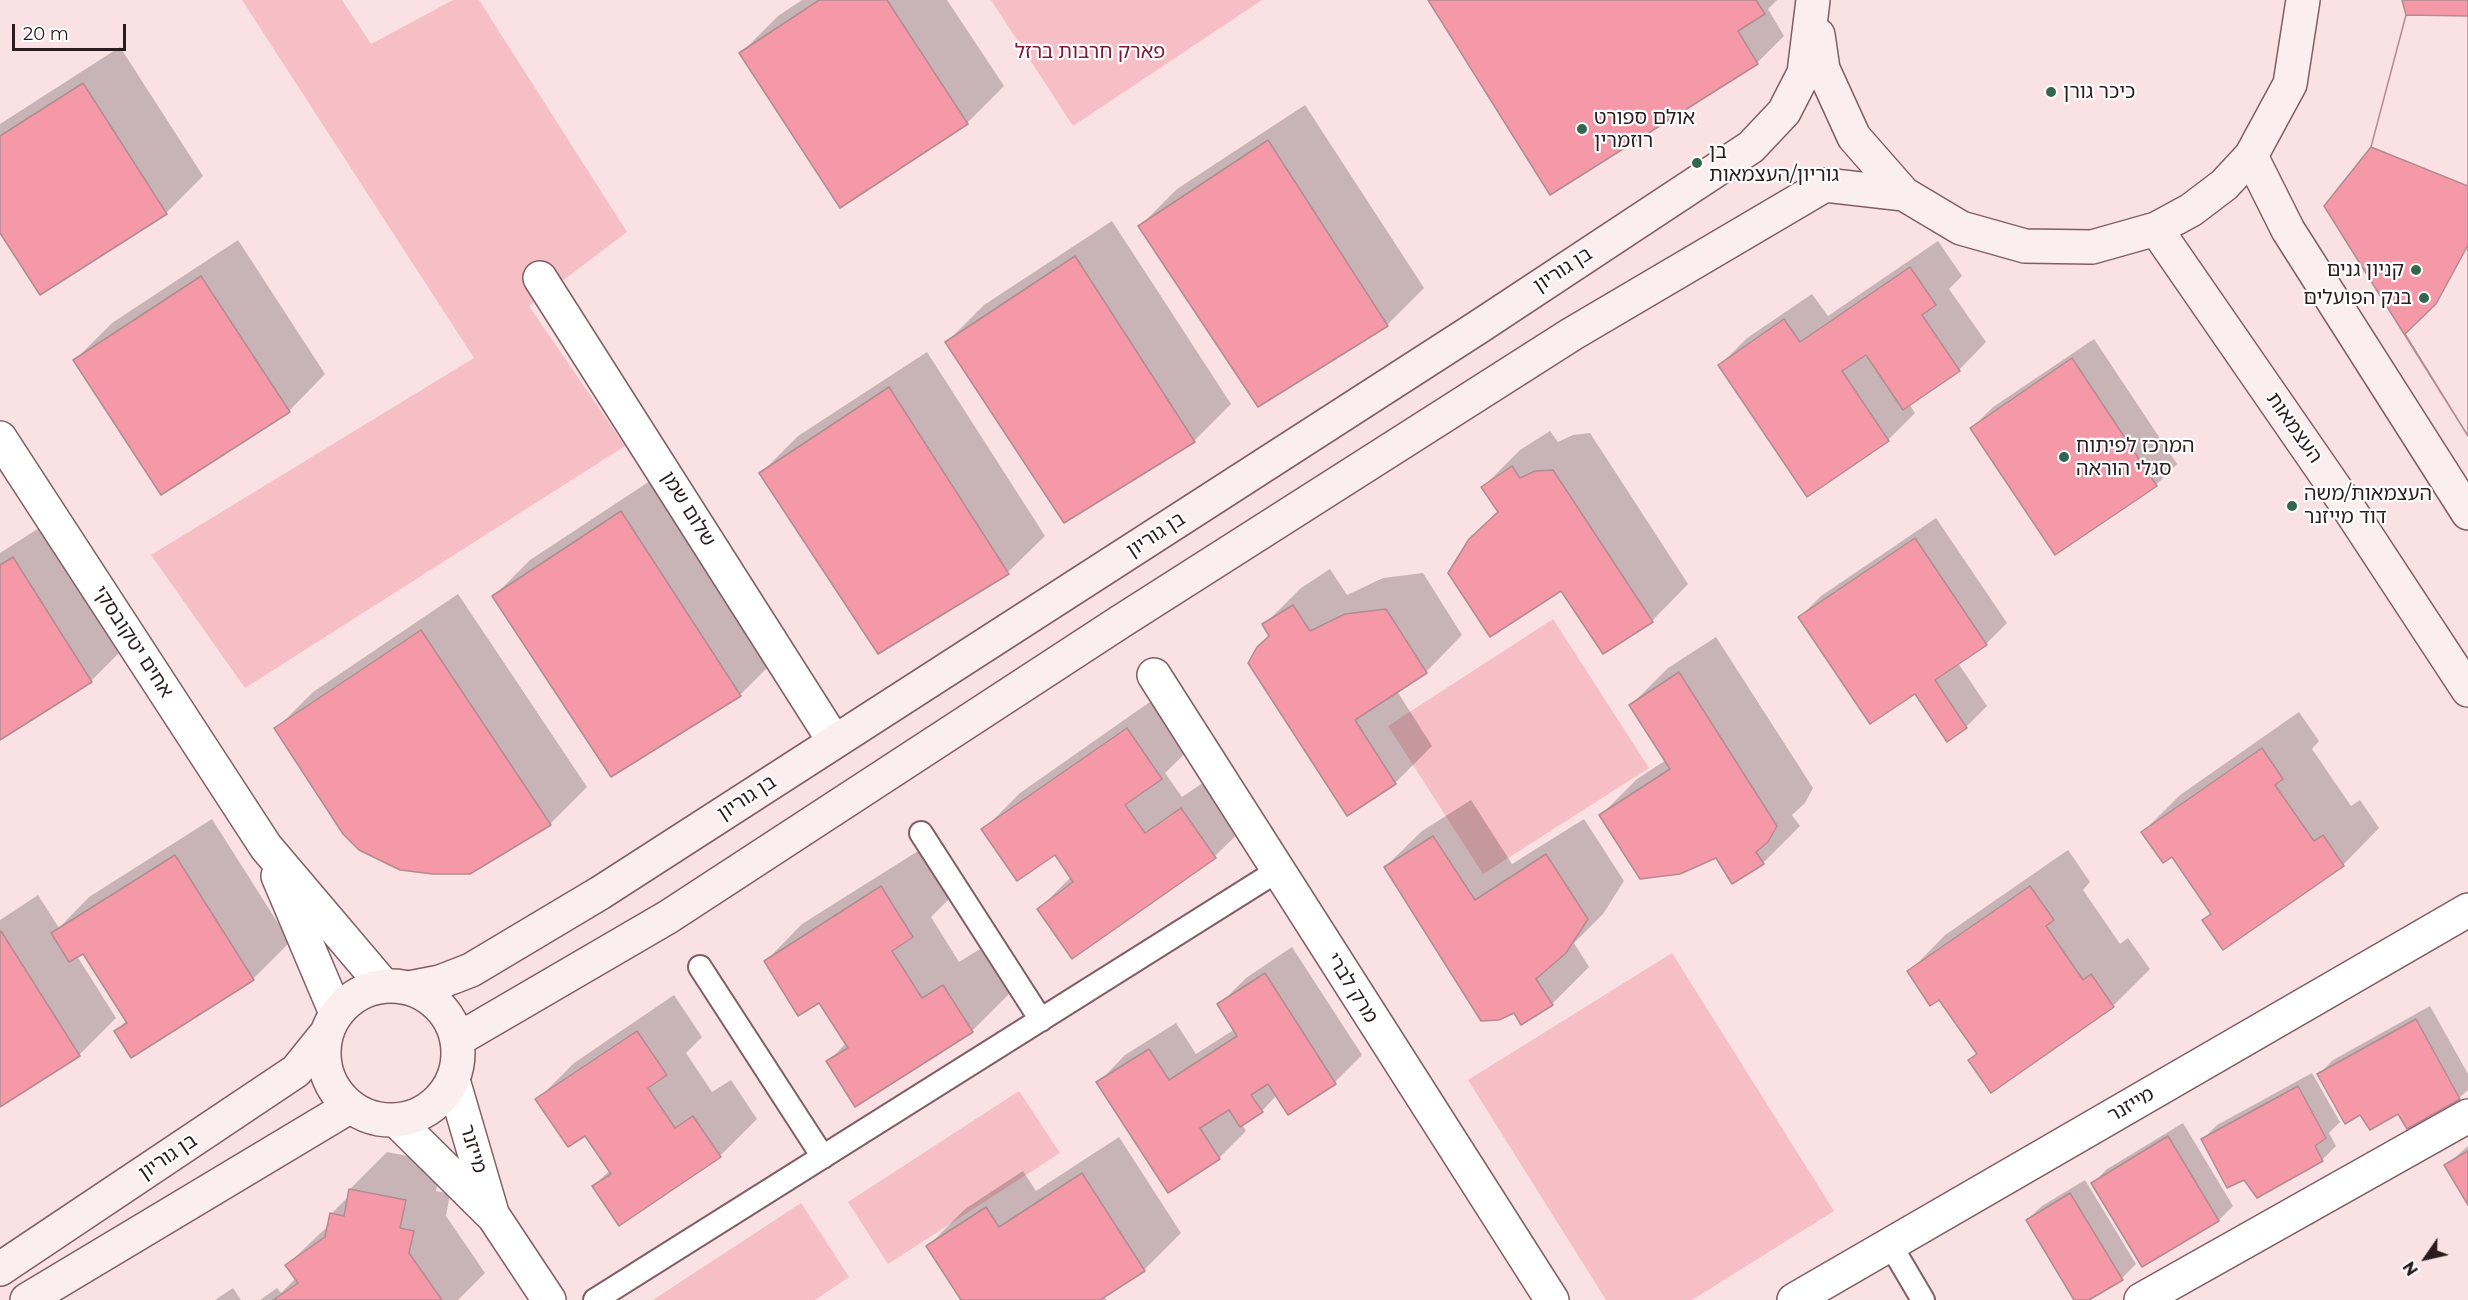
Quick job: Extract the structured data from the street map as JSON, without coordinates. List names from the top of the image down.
{
  "streets": {
    "street": [
      "בן גוריון",
      "העצמאות",
      "שלום שמן",
      "אחים יטקובסקי",
      "מרק לברי",
      "מייזנר"
    ]
  },
  "crossings": [
    ["בן גוריון", "שלום שמן"],
    ["בן גוריון", "אחים יטקובסקי"],
    ["בן גוריון", "מייזנר"],
    ["אחים יטקובסקי", "מייזנר"]
  ],
  "parks": ["פארק חרבות ברזל"],
  "places": [
    "כיכר גורן",
    "אולם ספורט רוזמרין",
    "בן גוריון/העצמאות",
    "קניון גנים",
    "בנק הפועלים",
    "המרכז לפיתוח סגלי הוראה",
    "העצמאות/משה דוד מייזנר"
  ],
  "scale_bar": "20 m",
  "north": "bottom left"
}
